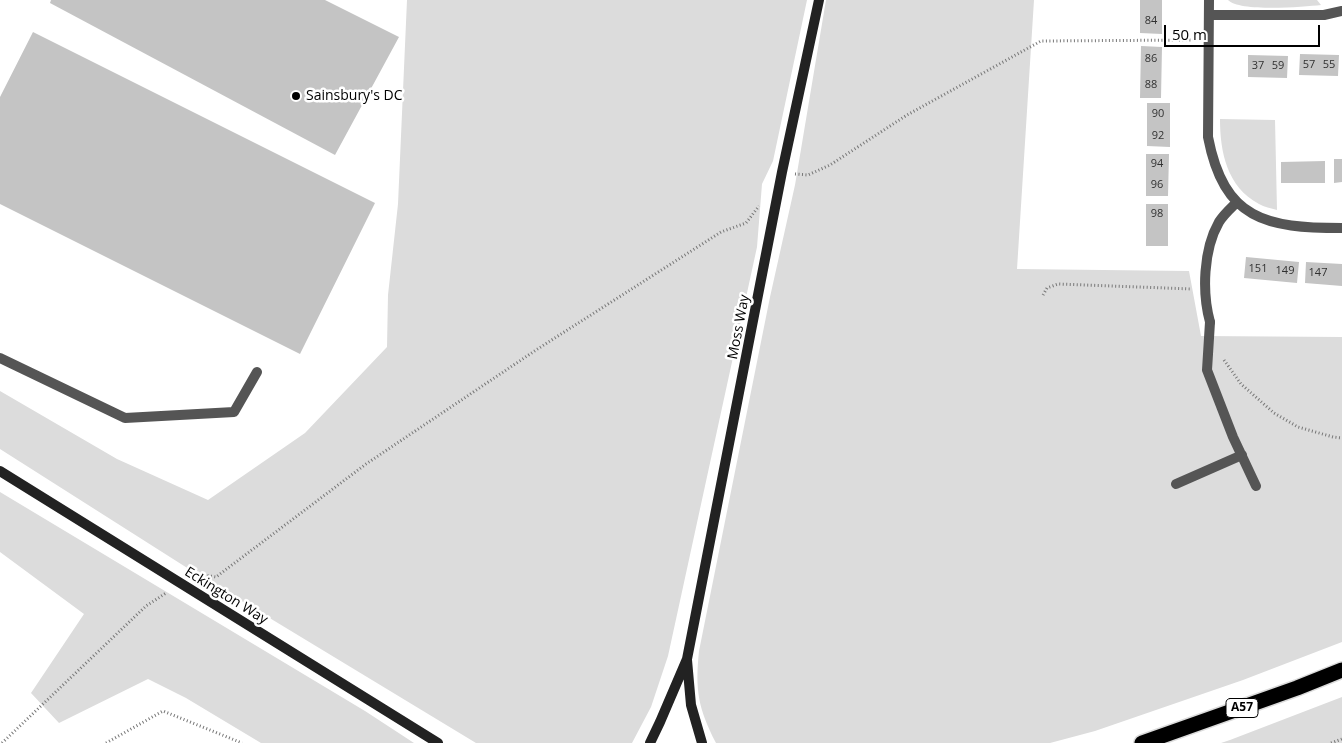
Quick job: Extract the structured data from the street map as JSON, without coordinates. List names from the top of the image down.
{
  "streets": {
    "highway": ["A57"],
    "street": ["Moss Way", "Eckington Way"]
  },
  "places": ["Sainsbury's DC"],
  "house_numbers": [
    "84",
    "86",
    "57",
    "55",
    "37",
    "59",
    "88",
    "90",
    "92",
    "94",
    "96",
    "98",
    "151",
    "149",
    "147"
  ],
  "scale_bar": "50 m"
}
